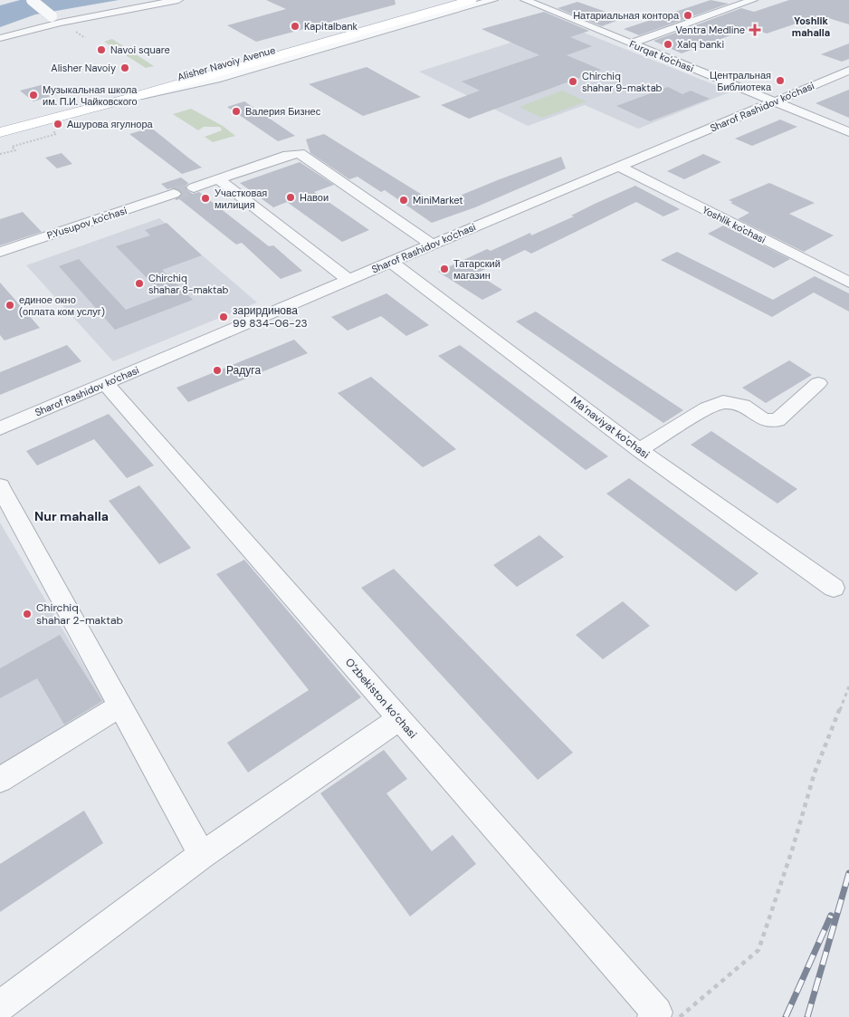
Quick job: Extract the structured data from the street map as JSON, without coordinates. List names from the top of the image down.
{
  "streets": {
    "main road": ["Alisher Navoiy Avenue"],
    "street": [
      "Furqat ko'chasi",
      "Sharof Rashidov ko'chasi",
      "P.Yusupov ko'chasi",
      "Yoshlik ko'chasi",
      "Ma’naviyat ko'chasi",
      "O‘zbekiston ko‘chasi"
    ]
  },
  "crossings": [
    ["Furqat ko'chasi", "Sharof Rashidov ko'chasi"],
    ["Sharof Rashidov ko'chasi", "Yoshlik ko'chasi"],
    ["Sharof Rashidov ko'chasi", "Ma’naviyat ko'chasi"],
    ["Sharof Rashidov ko'chasi", "O‘zbekiston ko‘chasi"]
  ],
  "districts": ["Yoshlik mahalla", "Nur mahalla"],
  "places": {
    "other": [
      "Натариальная контора",
      "Kapitalbank",
      "Xalq banki",
      "Navoi square",
      "Alisher Navoiy",
      "Центральная Библиотека",
      "Chirchiq shahar 9-maktab",
      "Музыкальная школа им. П.И. Чайковского",
      "Валерия Бизнес",
      "Ашурова ягулнора",
      "Навои",
      "Участковая милиция",
      "MiniMarket",
      "Татарский магазин",
      "Chirchiq shahar 8-maktab",
      "единое окно (оплата ком услуг)",
      "зарирдинова 99 834-06-23",
      "Радуга",
      "Chirchiq shahar 2-maktab"
    ],
    "health": ["Ventra Medline"]
  }
}
